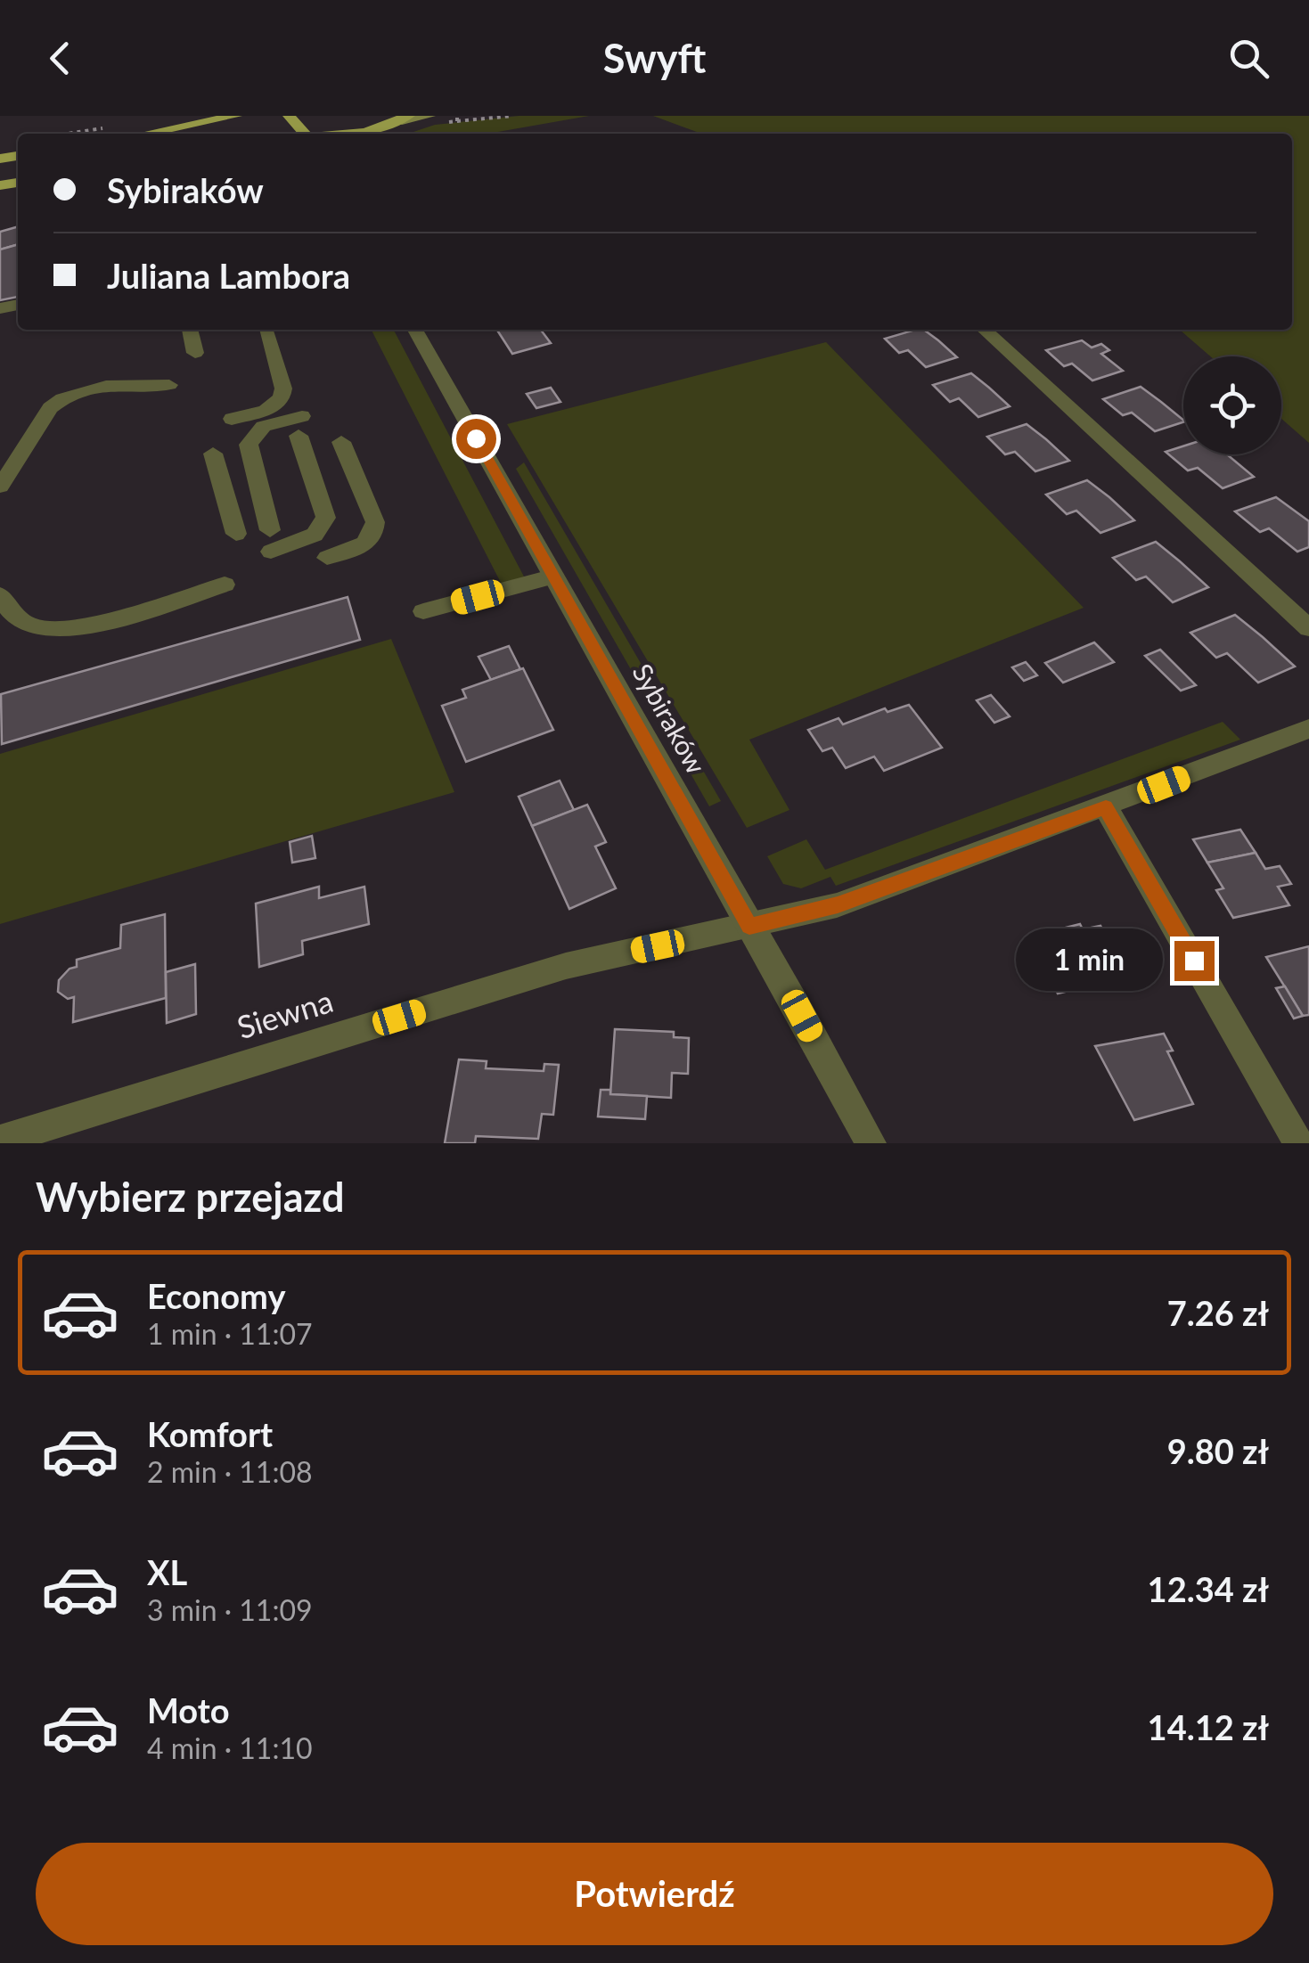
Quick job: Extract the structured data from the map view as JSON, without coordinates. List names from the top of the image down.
{
  "streets": {
    "street": ["Sybiraków", "Siewna"]
  },
  "crossings": [
    ["Sybiraków", "Siewna"]
  ],
  "page": {
    "header": "Swyft",
    "banner": ["Sybiraków", "Juliana Lambora"],
    "bubble": "1 min",
    "heading": "Wybierz przejazd",
    "list": [
      {
        "name": "Economy",
        "note": "1 min · 11:07",
        "value": "7.26 zł"
      },
      {
        "name": "Komfort",
        "note": "2 min · 11:08",
        "value": "9.80 zł"
      },
      {
        "name": "XL",
        "note": "3 min · 11:09",
        "value": "12.34 zł"
      },
      {
        "name": "Moto",
        "note": "4 min · 11:10",
        "value": "14.12 zł"
      }
    ],
    "buttons": "Potwierdź"
  }
}
